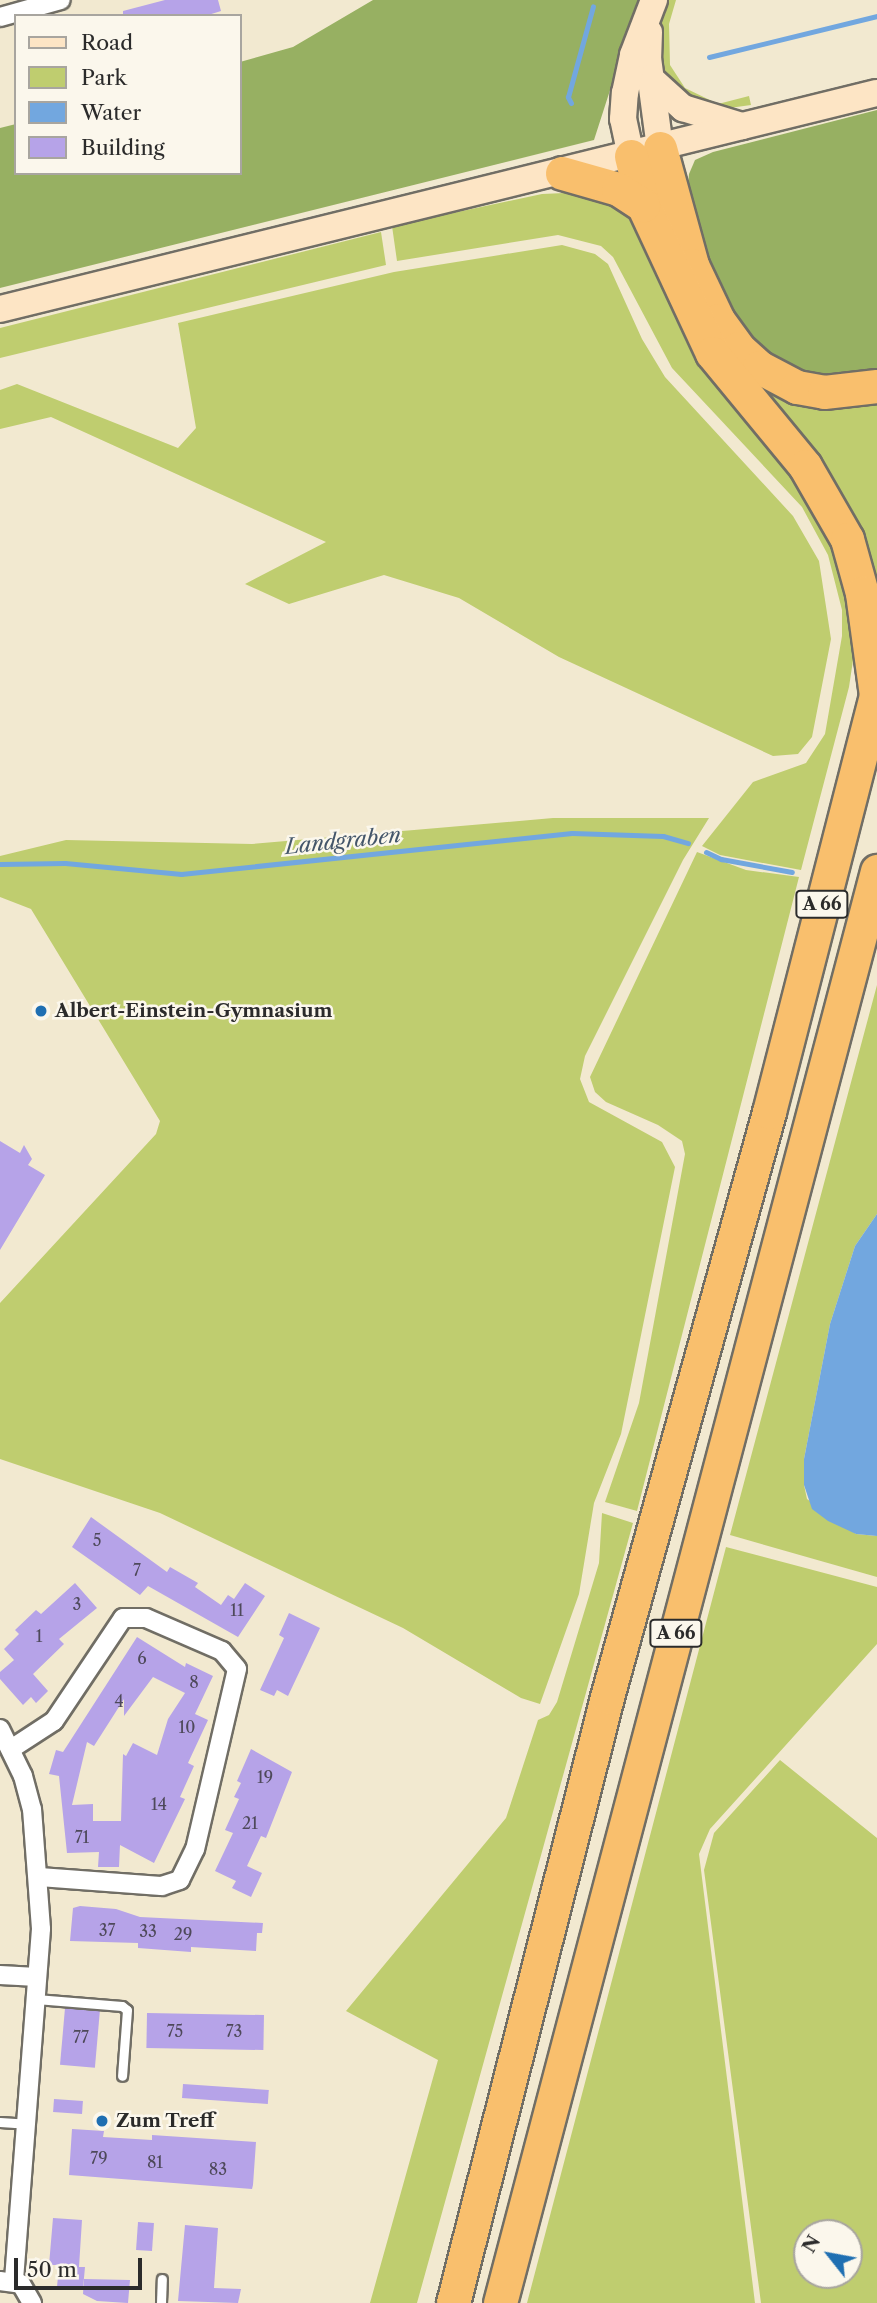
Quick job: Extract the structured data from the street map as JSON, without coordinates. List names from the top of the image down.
{
  "streets": {
    "highway": ["A 66"]
  },
  "water": ["Landgraben"],
  "places": ["Albert-Einstein-Gymnasium", "Zum Treff"],
  "house_numbers": [
    "5",
    "7",
    "3",
    "11",
    "1",
    "6",
    "8",
    "4",
    "10",
    "19",
    "14",
    "21",
    "71",
    "37",
    "33",
    "29",
    "75",
    "73",
    "77",
    "79",
    "81",
    "83"
  ],
  "legend": [
    "Road",
    "Park",
    "Water",
    "Building"
  ],
  "scale_bar": "50 m",
  "north": "top left"
}
